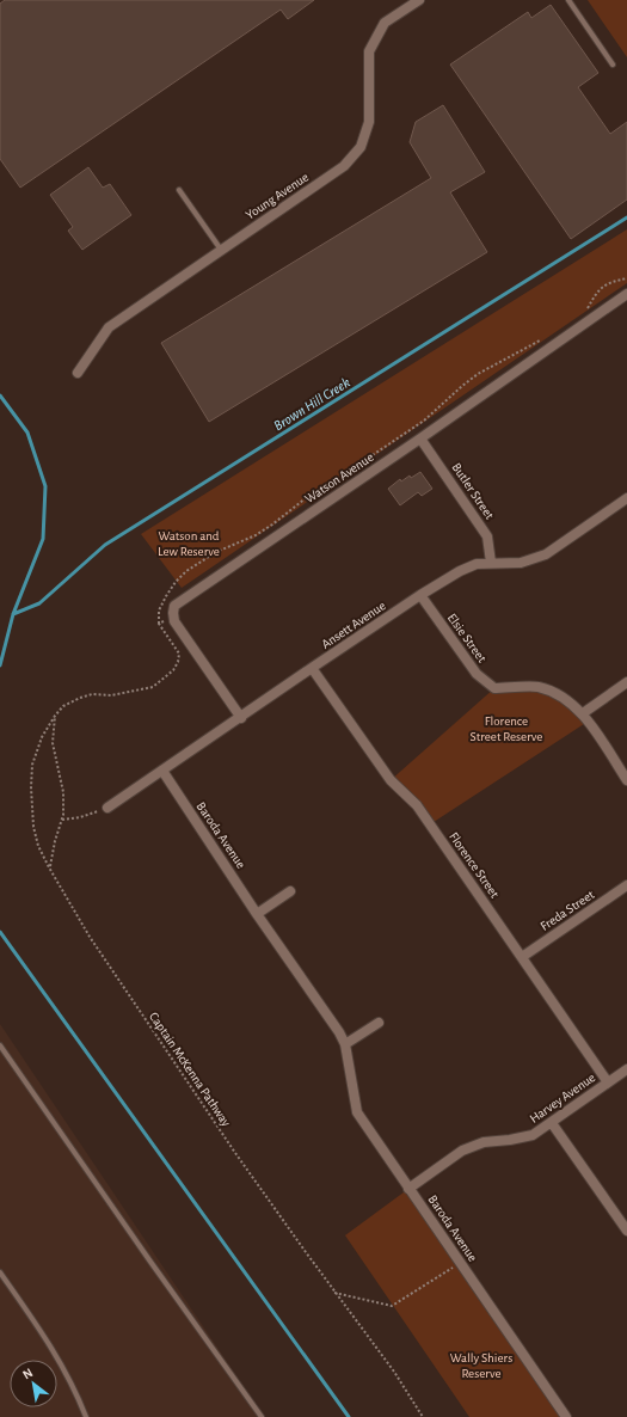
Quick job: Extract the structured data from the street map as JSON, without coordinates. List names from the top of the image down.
{
  "streets": {
    "street": [
      "Young Avenue",
      "Watson Avenue",
      "Butler Street",
      "Ansett Avenue",
      "Elsie Street",
      "Baroda Avenue",
      "Florence Street",
      "Freda Street",
      "Harvey Avenue"
    ],
    "path": ["Captain McKenna Pathway"]
  },
  "crossings": [
    ["Watson Avenue", "Butler Street"],
    ["Butler Street", "Ansett Avenue"],
    ["Ansett Avenue", "Elsie Street"],
    ["Ansett Avenue", "Baroda Avenue"],
    ["Ansett Avenue", "Florence Street"],
    ["Baroda Avenue", "Harvey Avenue"],
    ["Florence Street", "Freda Street"],
    ["Florence Street", "Harvey Avenue"]
  ],
  "water": ["Brown Hill Creek"],
  "parks": ["Watson and Lew Reserve", "Florence Street Reserve", "Wally Shiers Reserve"],
  "north": "top left"
}
